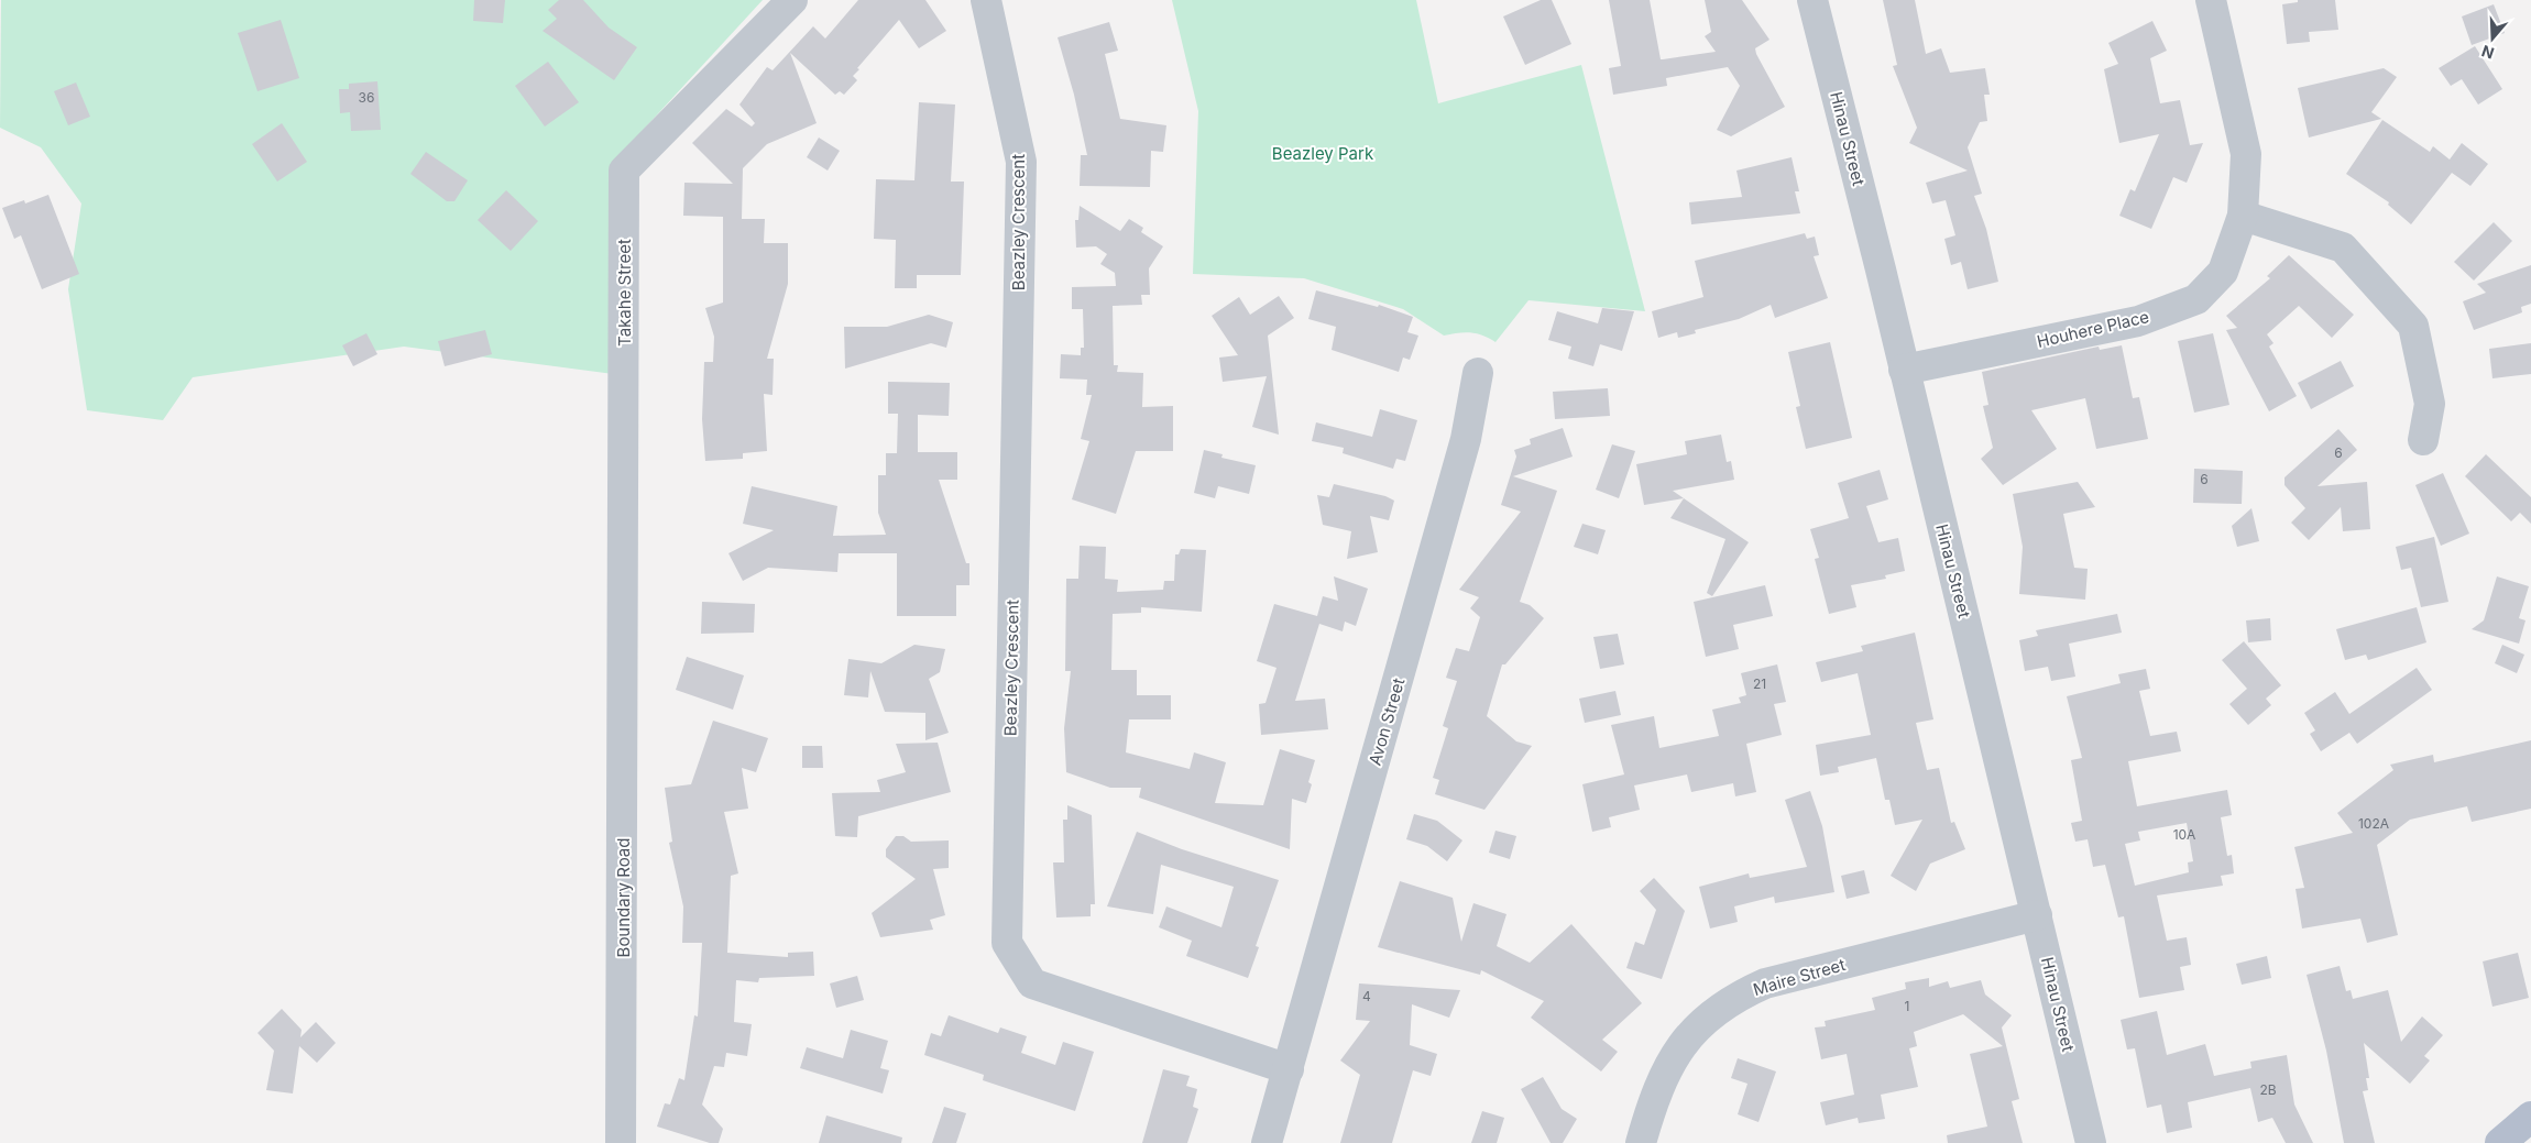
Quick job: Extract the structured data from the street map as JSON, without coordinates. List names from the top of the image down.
{
  "streets": {
    "street": [
      "Hinau Street",
      "Beazley Crescent",
      "Takahe Street",
      "Houhere Place",
      "Avon Street",
      "Boundary Road",
      "Maire Street"
    ]
  },
  "crossings": [
    ["Hinau Street", "Houhere Place"],
    ["Hinau Street", "Maire Street"],
    ["Beazley Crescent", "Avon Street"],
    ["Takahe Street", "Boundary Road"]
  ],
  "parks": ["Beazley Park"],
  "house_numbers": [
    "36",
    "6",
    "6",
    "21",
    "102A",
    "10A",
    "4",
    "1",
    "2B"
  ],
  "north": "bottom"
}
